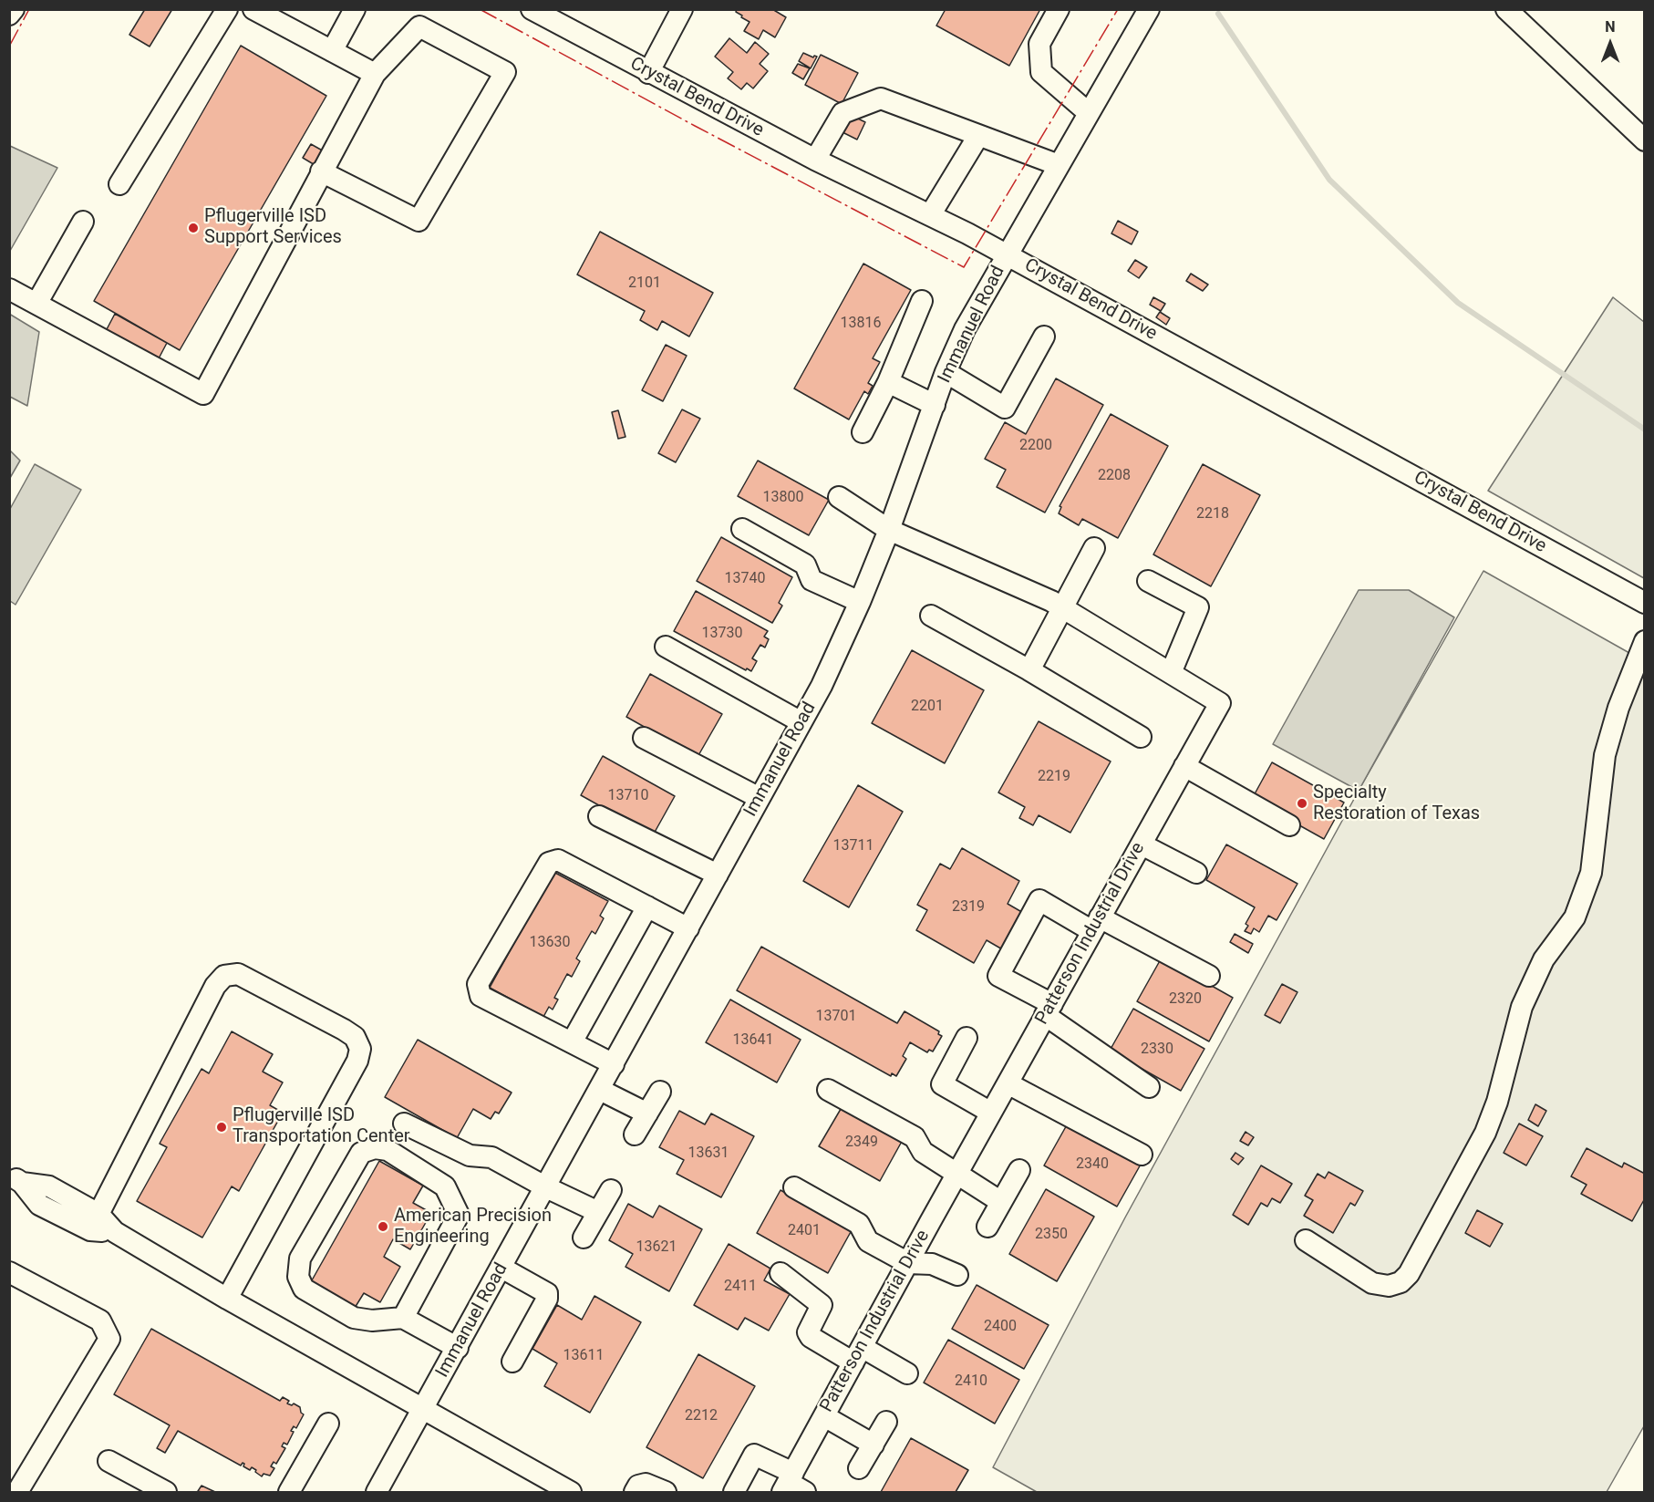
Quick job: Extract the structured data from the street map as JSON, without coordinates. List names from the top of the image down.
{
  "streets": {
    "street": ["Crystal Bend Drive", "Immanuel Road", "Patterson Industrial Drive"]
  },
  "crossings": [
    ["Crystal Bend Drive", "Immanuel Road"],
    ["Immanuel Road", "Patterson Industrial Drive"]
  ],
  "places": [
    "Pflugerville ISD Support Services",
    "Specialty Restoration of Texas",
    "Pflugerville ISD Transportation Center",
    "American Precision Engineering"
  ],
  "house_numbers": [
    "2101",
    "13816",
    "2200",
    "2208",
    "13800",
    "2218",
    "13740",
    "13730",
    "2201",
    "2219",
    "13710",
    "13711",
    "2319",
    "13630",
    "2320",
    "13701",
    "13641",
    "2330",
    "2349",
    "13631",
    "2340",
    "2401",
    "2350",
    "13621",
    "2411",
    "2400",
    "13611",
    "2410",
    "2212"
  ],
  "north": "top"
}
